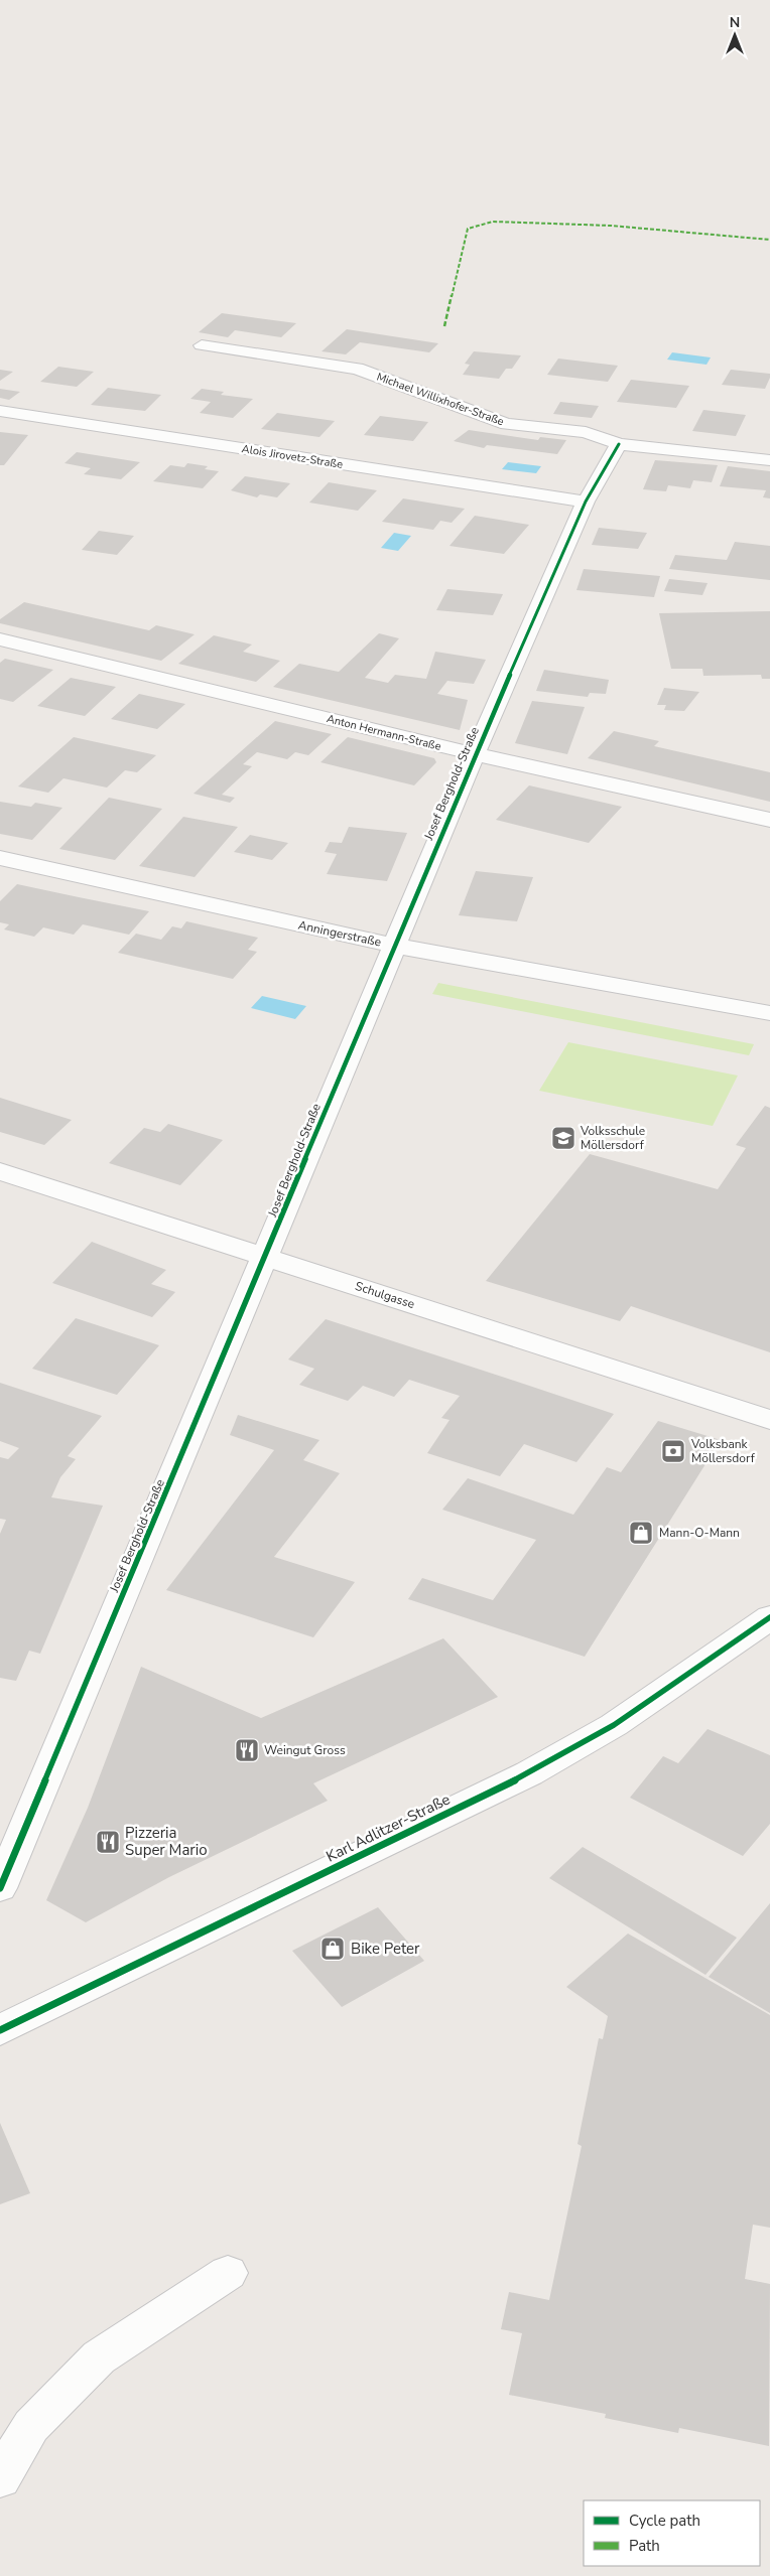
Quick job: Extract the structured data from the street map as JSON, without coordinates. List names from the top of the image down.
{
  "streets": {
    "street": [
      "Michael Willixhofer-Straße",
      "Alois Jirovetz-Straße",
      "Anton Hermann-Straße",
      "Josef Berghold-Straße",
      "Anningerstraße",
      "Schulgasse",
      "Karl Adlitzer-Straße"
    ]
  },
  "crossings": [
    ["Michael Willixhofer-Straße", "Josef Berghold-Straße"],
    ["Alois Jirovetz-Straße", "Josef Berghold-Straße"],
    ["Anton Hermann-Straße", "Josef Berghold-Straße"],
    ["Josef Berghold-Straße", "Anningerstraße"],
    ["Josef Berghold-Straße", "Schulgasse"]
  ],
  "places": {
    "school or university": ["Volksschule Möllersdorf"],
    "bank": ["Volksbank Möllersdorf"],
    "shop": ["Mann-O-Mann", "Bike Peter"],
    "restaurant": ["Weingut Gross", "Pizzeria Super Mario"]
  },
  "legend": ["Cycle path", "Path"],
  "north": "top"
}
